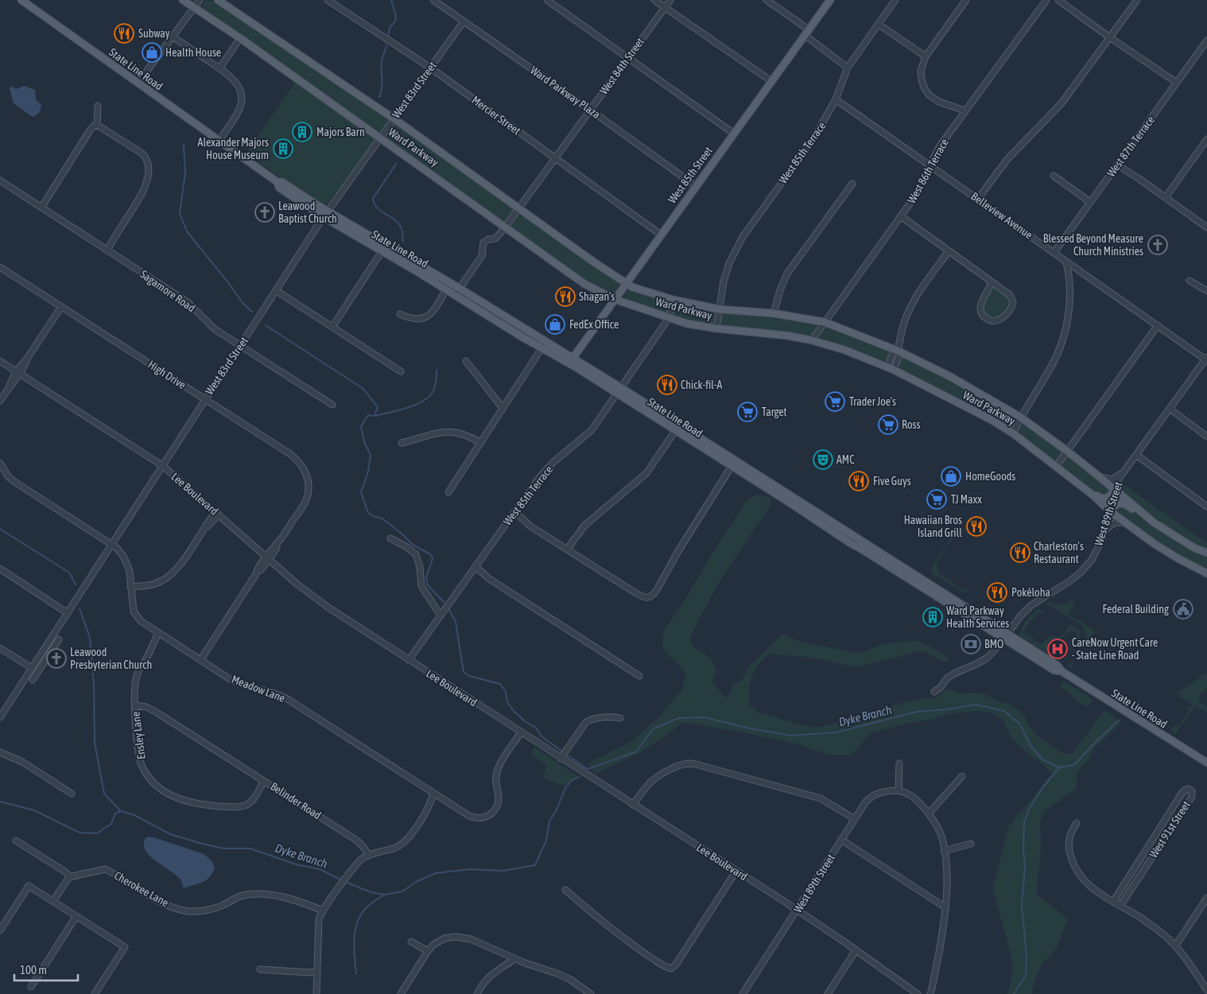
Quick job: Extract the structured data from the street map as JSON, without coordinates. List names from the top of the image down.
{
  "streets": {
    "main road": ["State Line Road", "Ward Parkway", "West 85th Street"],
    "street": [
      "West 84th Street",
      "West 83rd Street",
      "Ward Parkway Plaza",
      "Mercier Street",
      "West 87th Terrace",
      "West 85th Terrace",
      "West 86th Terrace",
      "Belleview Avenue",
      "Sagamore Road",
      "High Drive",
      "Lee Boulevard",
      "West 89th Street",
      "Meadow Lane",
      "Ensley Lane",
      "Belinder Road",
      "West 91st Street",
      "Cherokee Lane"
    ]
  },
  "crossings": [
    ["West 84th Street", "Ward Parkway Plaza"],
    ["West 84th Street", "Mercier Street"],
    ["West 84th Street", "Ward Parkway"],
    ["State Line Road", "West 83rd Street"],
    ["State Line Road", "West 85th Terrace"],
    ["State Line Road", "West 85th Street"],
    ["State Line Road", "West 89th Street"],
    ["West 83rd Street", "Ward Parkway Plaza"],
    ["West 83rd Street", "Mercier Street"],
    ["West 83rd Street", "Ward Parkway"],
    ["West 83rd Street", "Sagamore Road"],
    ["West 83rd Street", "High Drive"],
    ["West 83rd Street", "Lee Boulevard"],
    ["West 83rd Street", "Meadow Lane"],
    ["Ward Parkway Plaza", "West 85th Street"],
    ["Mercier Street", "West 85th Street"],
    ["West 87th Terrace", "Belleview Avenue"],
    ["Ward Parkway", "West 85th Terrace"],
    ["Ward Parkway", "West 86th Terrace"],
    ["Ward Parkway", "West 85th Street"],
    ["Ward Parkway", "West 89th Street"],
    ["West 85th Terrace", "Belleview Avenue"],
    ["West 85th Terrace", "Lee Boulevard"],
    ["West 86th Terrace", "Belleview Avenue"],
    ["Belleview Avenue", "West 89th Street"],
    ["High Drive", "Lee Boulevard"],
    ["Lee Boulevard", "West 89th Street"],
    ["Lee Boulevard", "Meadow Lane"],
    ["Meadow Lane", "Ensley Lane"],
    ["Ensley Lane", "Belinder Road"]
  ],
  "water": ["Dyke Branch"],
  "places": {
    "restaurant": [
      "Subway",
      "Shagan's",
      "Chick-fil-A",
      "Five Guys",
      "Hawaiian Bros Island Grill",
      "Charleston's Restaurant",
      "Pokéloha"
    ],
    "shop": ["Health House", "FedEx Office", "HomeGoods"],
    "building": ["Majors Barn", "Alexander Majors House Museum", "Ward Parkway Health Services"],
    "church": ["Leawood Baptist Church", "Blessed Beyond Measure Church Ministries", "Leawood Presbyterian Church"],
    "supermarket": [
      "Trader Joe's",
      "Target",
      "Ross",
      "TJ Maxx"
    ],
    "theatre": ["AMC"],
    "public building": ["Federal Building"],
    "bank": ["BMO"],
    "hospital": ["CareNow Urgent Care - State Line Road"]
  },
  "scale_bar": "100 m"
}
